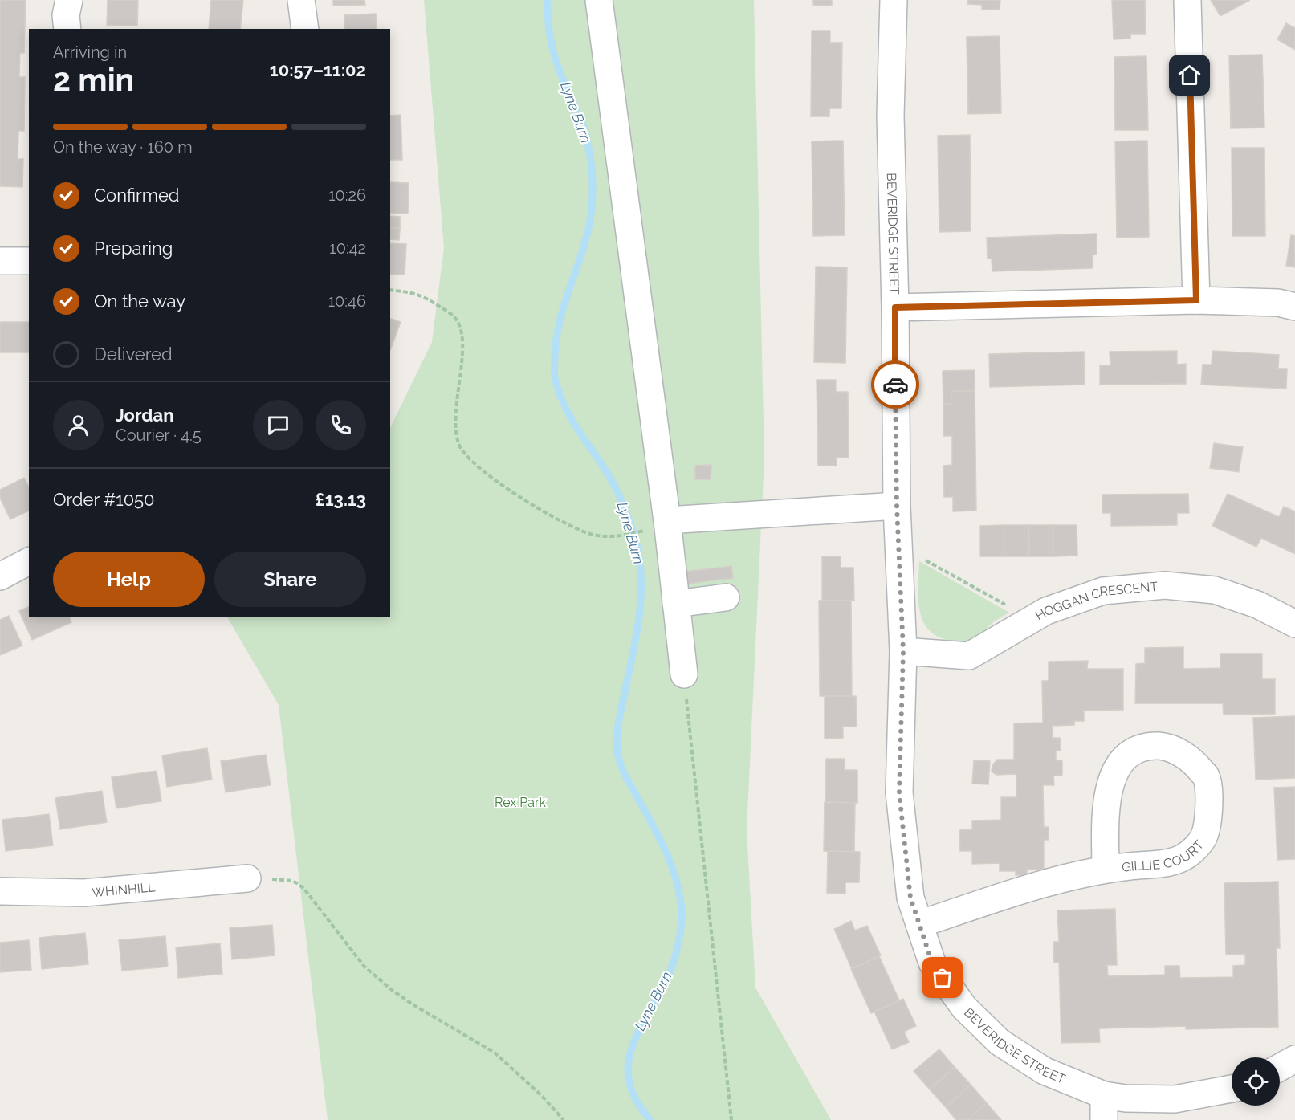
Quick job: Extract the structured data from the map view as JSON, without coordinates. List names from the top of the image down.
{
  "streets": {
    "street": [
      "BEVERIDGE STREET",
      "HOGGAN CRESCENT",
      "GILLIE COURT",
      "WHINHILL"
    ]
  },
  "crossings": [
    ["BEVERIDGE STREET", "HOGGAN CRESCENT"],
    ["BEVERIDGE STREET", "GILLIE COURT"]
  ],
  "water": ["Lyne Burn"],
  "parks": ["Rex Park"],
  "page": {
    "heading": ["2 min", "Arriving in", "10:57–11:02"],
    "panel": [
      "Jordan",
      "Courier · 4.5",
      "Order #1050",
      "£13.13"
    ],
    "bar": "On the way · 160 m",
    "list": [
      ["Confirmed", "10:26"],
      ["Preparing", "10:42"],
      ["On the way", "10:46"],
      "Delivered"
    ],
    "buttons": ["Help", "Share"]
  }
}
